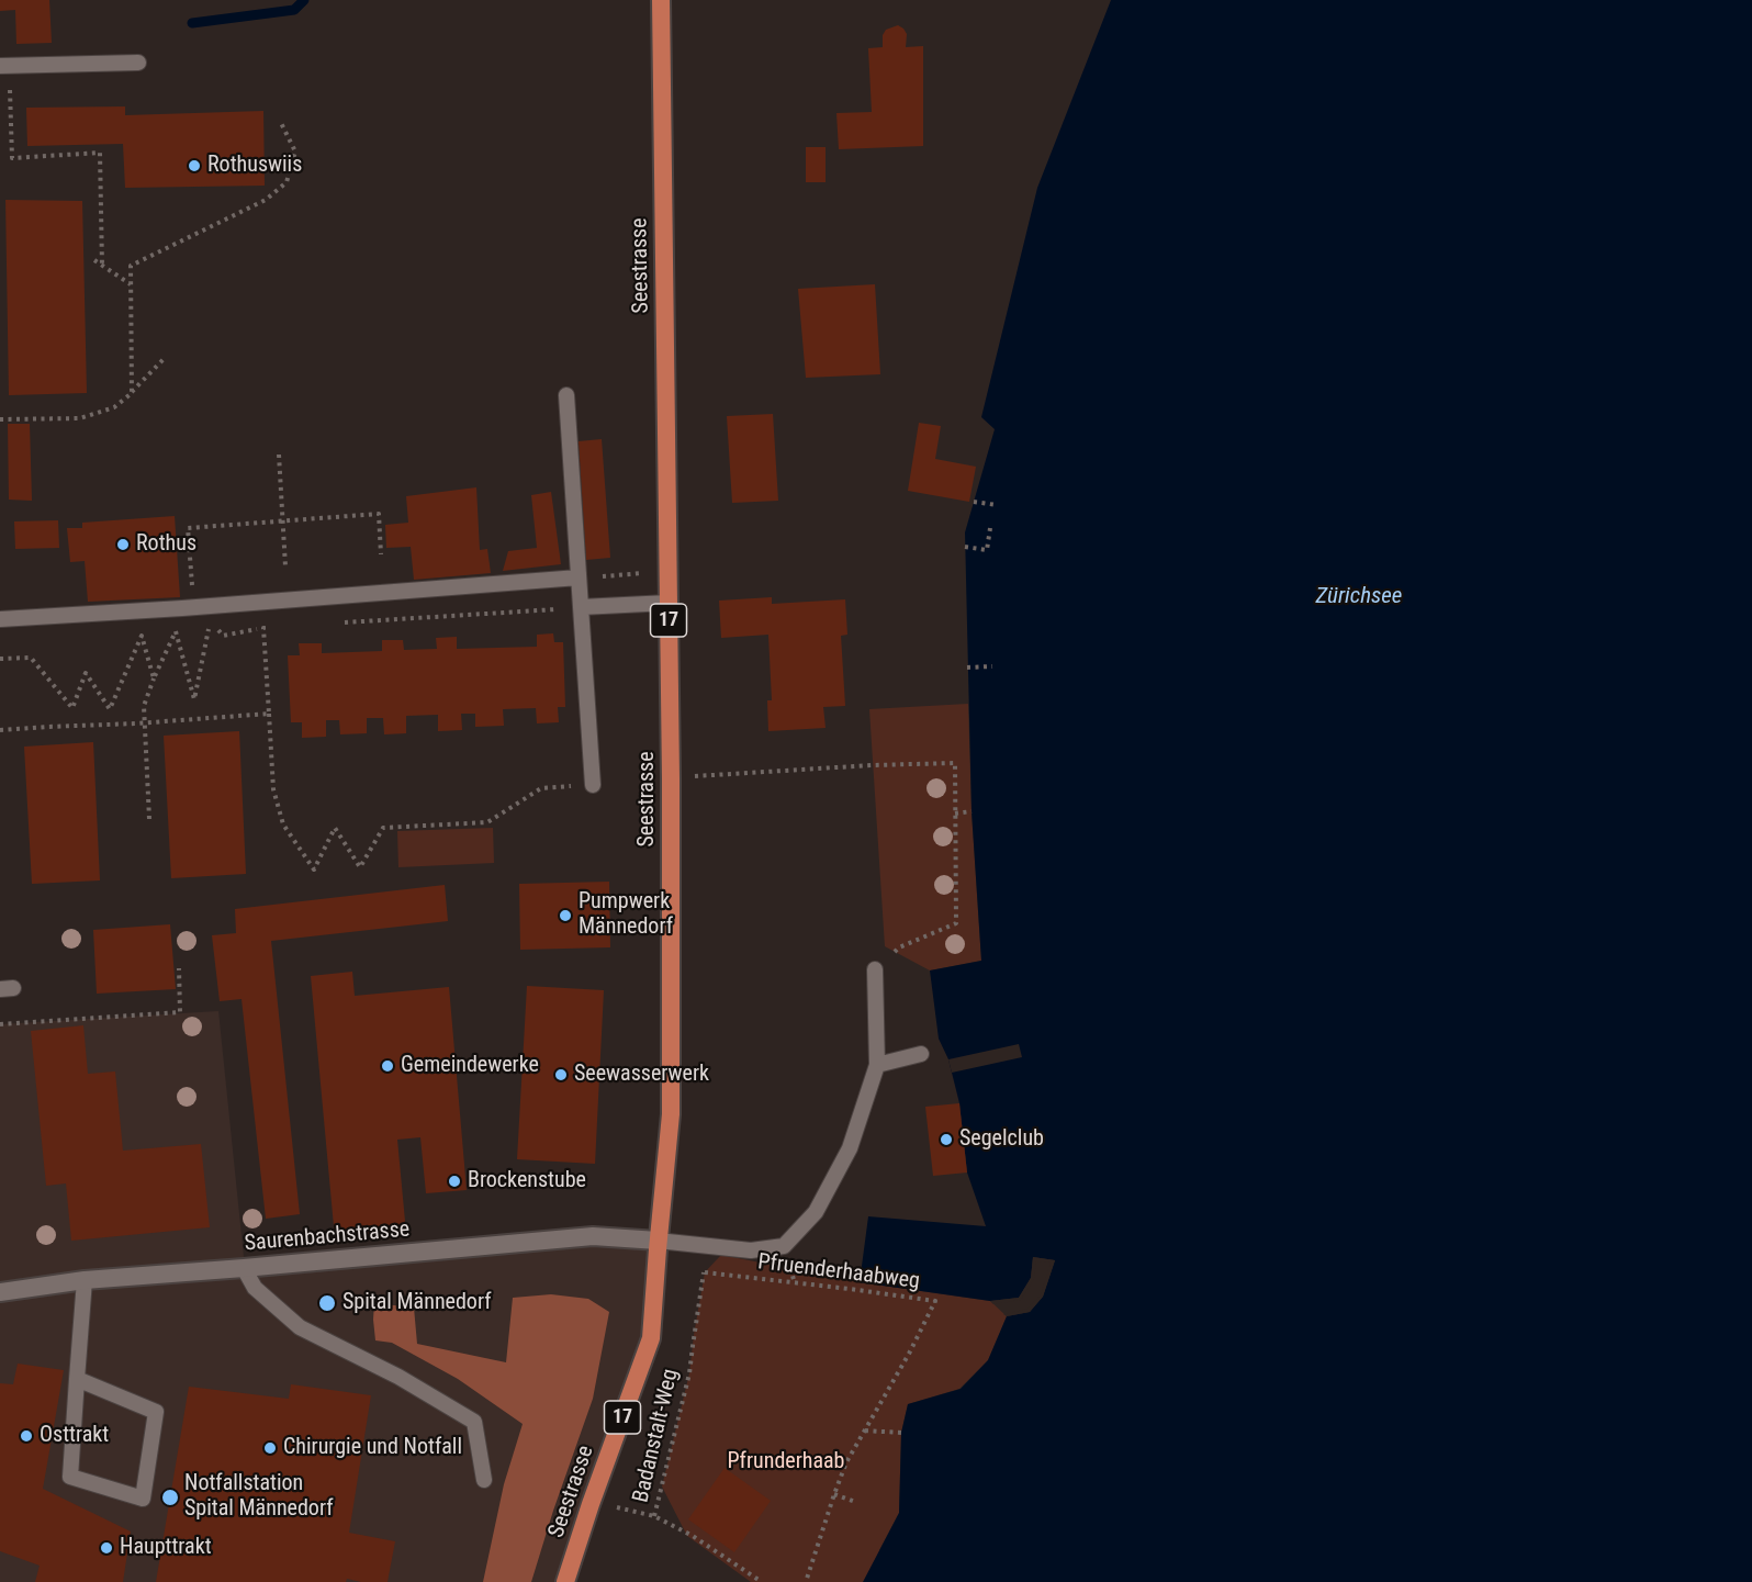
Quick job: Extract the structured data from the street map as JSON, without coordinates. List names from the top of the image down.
{
  "streets": {
    "main road": ["Seestrasse", "17"],
    "street": ["Saurenbachstrasse"],
    "path": ["Pfruenderhaabweg", "Badanstalt-Weg"]
  },
  "crossings": [
    ["Seestrasse", "Saurenbachstrasse"],
    ["Pfruenderhaabweg", "Badanstalt-Weg"]
  ],
  "water": ["Zürichsee"],
  "parks": ["Pfrunderhaab"],
  "places": [
    "Rothuswiis",
    "Rothus",
    "Pumpwerk Männedorf",
    "Gemeindewerke",
    "Seewasserwerk",
    "Segelclub",
    "Brockenstube",
    "Spital Männedorf",
    "Osttrakt",
    "Chirurgie und Notfall",
    "Notfallstation Spital Männedorf",
    "Haupttrakt"
  ]
}
